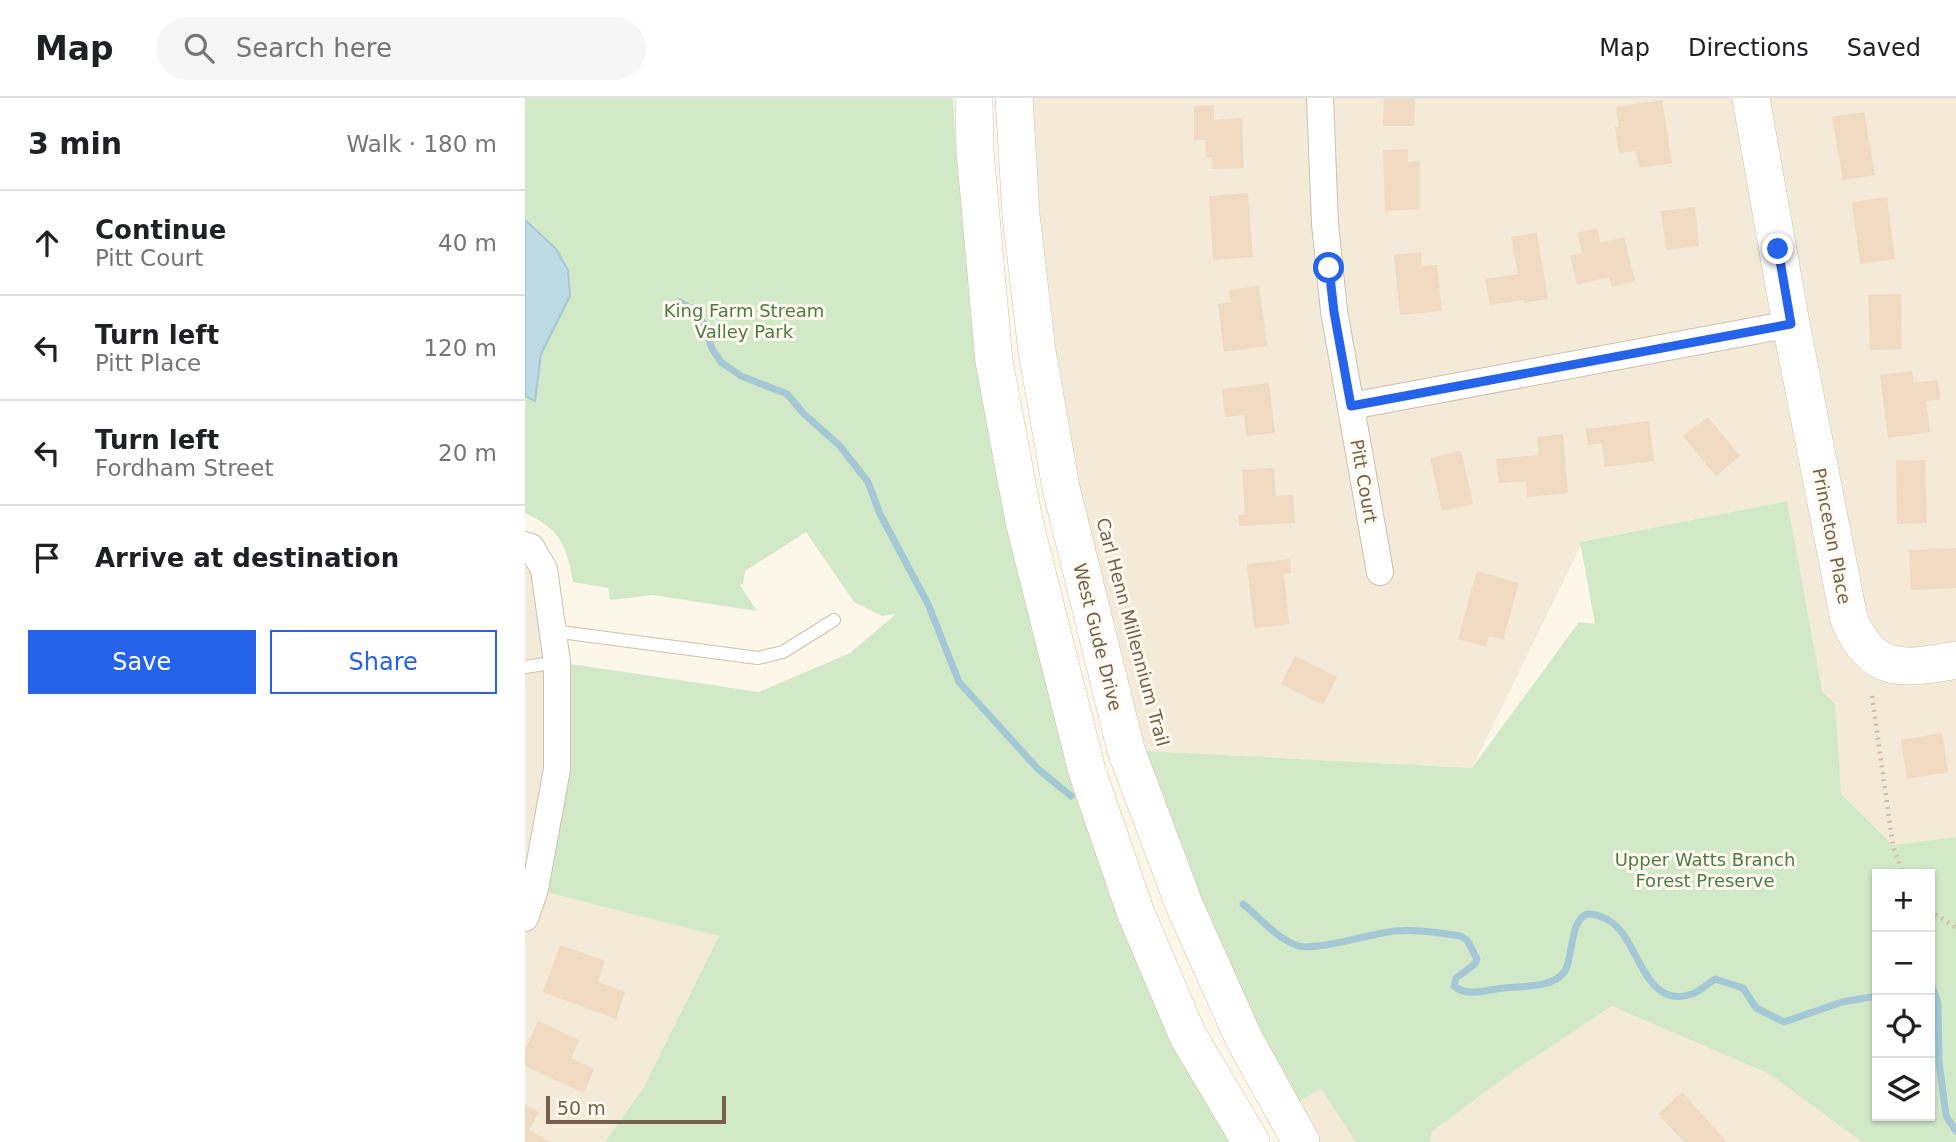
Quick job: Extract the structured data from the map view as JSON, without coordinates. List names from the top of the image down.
{
  "streets": {
    "main road": ["Princeton Place", "West Gude Drive"],
    "street": ["Pitt Court"]
  },
  "parks": ["King Farm Stream Valley Park", "Upper Watts Branch Forest Preserve"],
  "scale_bar": "50 m",
  "page": {
    "header": "Map",
    "search": "Search here",
    "nav": ["Map", "Directions", "Saved"],
    "heading": ["3 min", "Walk · 180 m"],
    "list": [
      ["Continue", "Pitt Court", "40 m"],
      ["Turn left", "Pitt Place", "120 m"],
      ["Turn left", "Fordham Street", "20 m"],
      "Arrive at destination"
    ],
    "buttons": ["Save", "Share"],
    "map_buttons": ["+", "−"],
    "scale": "50 m"
  }
}
